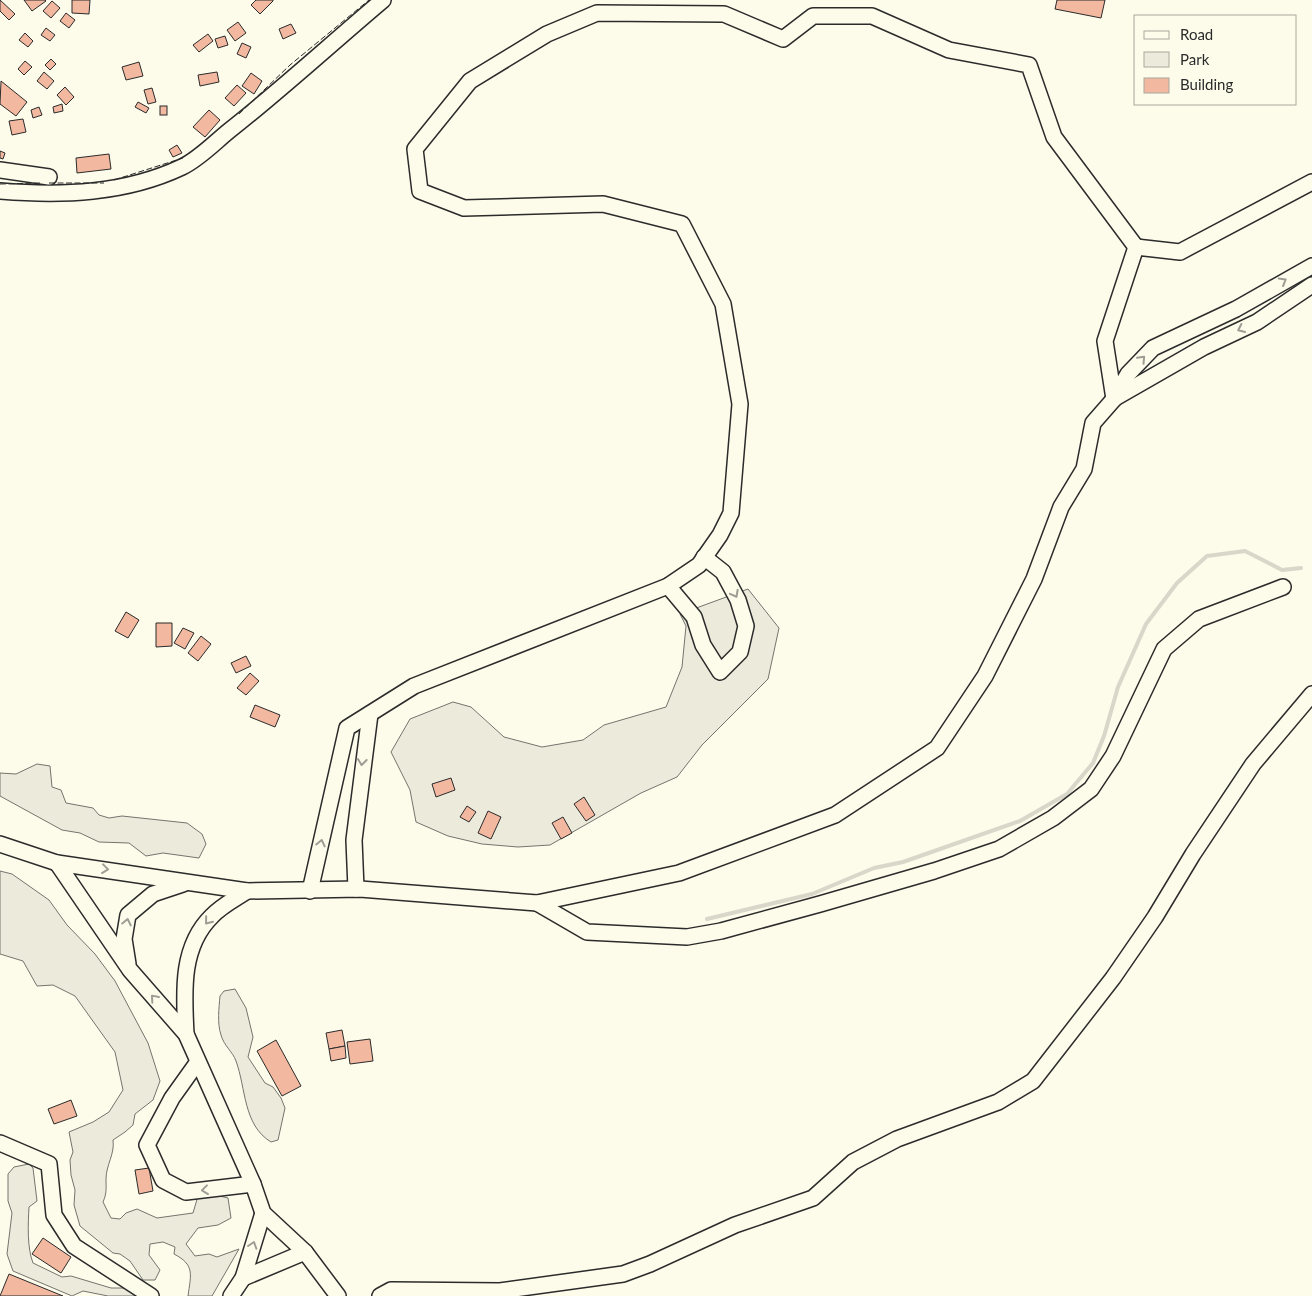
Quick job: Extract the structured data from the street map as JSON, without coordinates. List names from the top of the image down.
{
  "legend": ["Road", "Park", "Building"]
}
